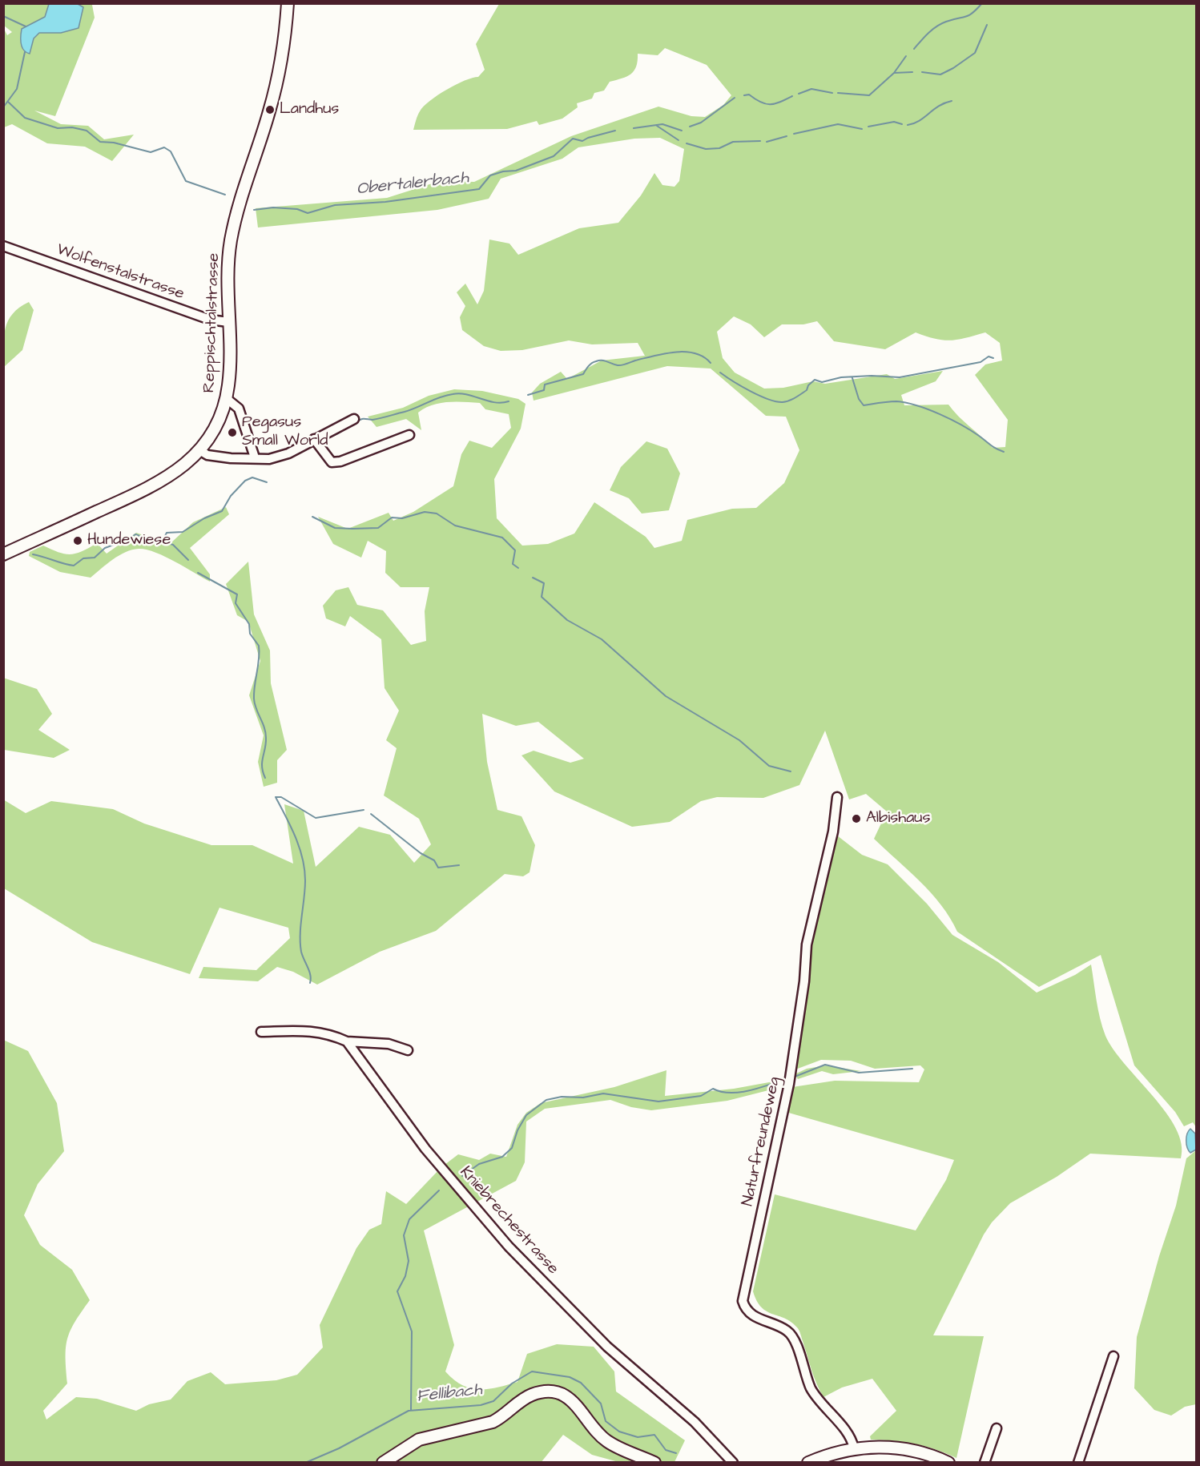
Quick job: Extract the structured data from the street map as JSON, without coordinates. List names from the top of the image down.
{
  "streets": {
    "main road": ["Reppischtalstrasse"],
    "street": ["Wolfenstalstrasse", "Naturfreundeweg", "Kniebrechestrasse"]
  },
  "crossings": [
    ["Wolfenstalstrasse", "Reppischtalstrasse"]
  ],
  "water": ["Obertalerbach", "Fellibach"],
  "places": [
    "Landhus",
    "Pegasus Small World",
    "Hundewiese",
    "Albishaus"
  ]
}
